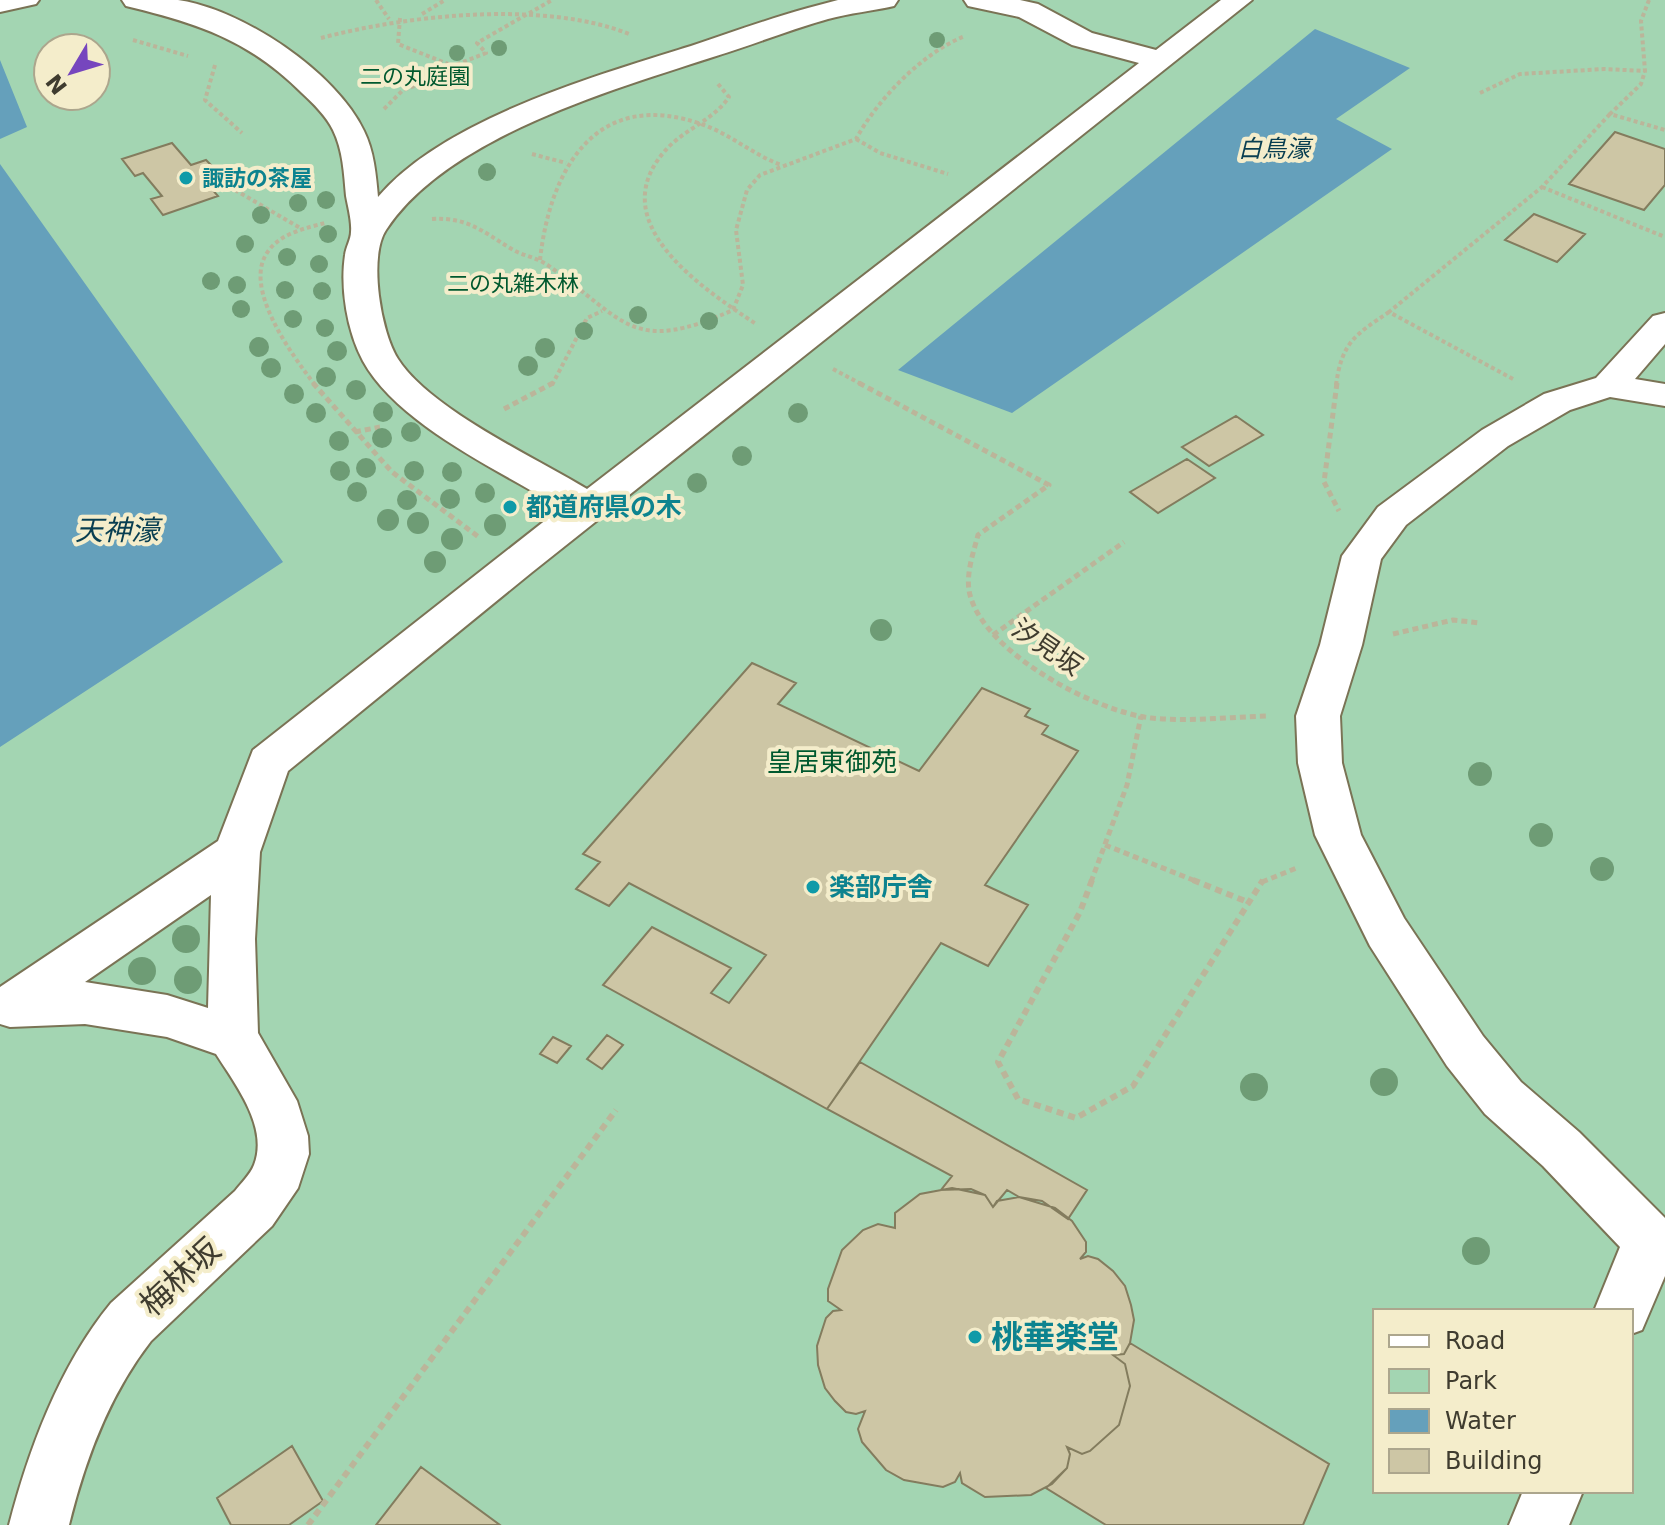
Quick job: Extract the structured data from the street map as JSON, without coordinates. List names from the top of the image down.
{
  "streets": {
    "street": ["梅林坂"],
    "path": ["汐見坂"]
  },
  "water": ["白鳥濠", "天神濠"],
  "parks": ["二の丸庭園", "二の丸雑木林", "皇居東御苑"],
  "places": [
    "諏訪の茶屋",
    "都道府県の木",
    "楽部庁舎",
    "桃華楽堂"
  ],
  "legend": [
    "Road",
    "Park",
    "Water",
    "Building"
  ],
  "north": "bottom left"
}
